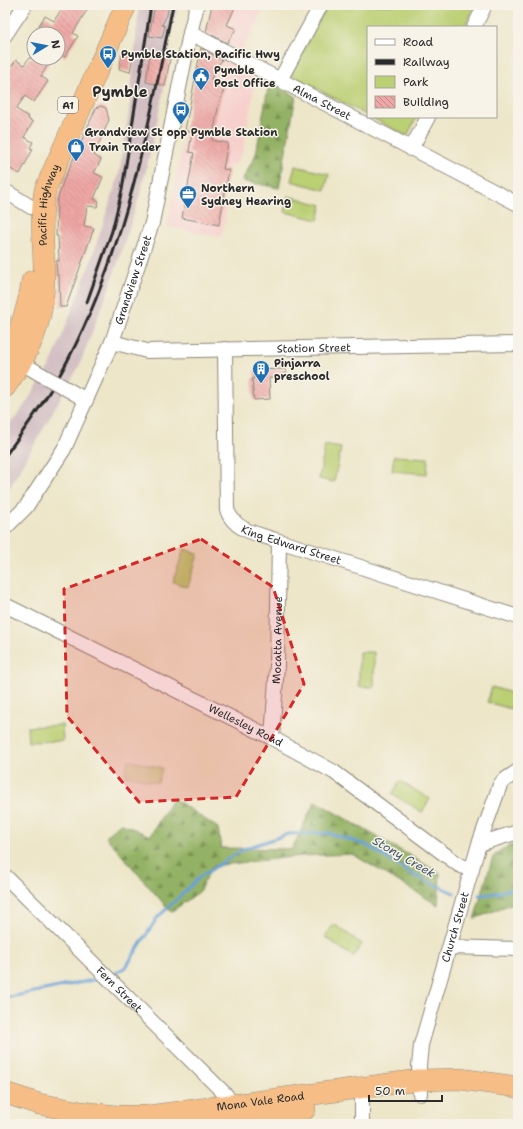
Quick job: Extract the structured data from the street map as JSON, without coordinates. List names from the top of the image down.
{
  "streets": {
    "highway": ["A1", "Pacific Highway", "Mona Vale Road"],
    "street": [
      "Alma Street",
      "Grandview Street",
      "Station Street",
      "King Edward Street",
      "Mocatta Avenue",
      "Wellesley Road",
      "Church Street",
      "Fern Street"
    ]
  },
  "crossings": [
    ["Alma Street", "Grandview Street"],
    ["Grandview Street", "Station Street"],
    ["Station Street", "King Edward Street"],
    ["King Edward Street", "Mocatta Avenue"],
    ["Mocatta Avenue", "Wellesley Road"],
    ["Wellesley Road", "Church Street"],
    ["Church Street", "Mona Vale Road"],
    ["Fern Street", "Mona Vale Road"]
  ],
  "districts": ["Pymble"],
  "water": ["Stony Creek"],
  "places": {
    "bus stop": ["Pymble Station, Pacific Hwy", "Grandview St opp Pymble Station"],
    "public building": ["Pymble Post Office"],
    "shop": ["Train Trader"],
    "office": ["Northern Sydney Hearing"],
    "building": ["Pinjarra preschool"]
  },
  "legend": [
    "Road",
    "Railway",
    "Park",
    "Building"
  ],
  "scale_bar": "50 m",
  "north": "right"
}
